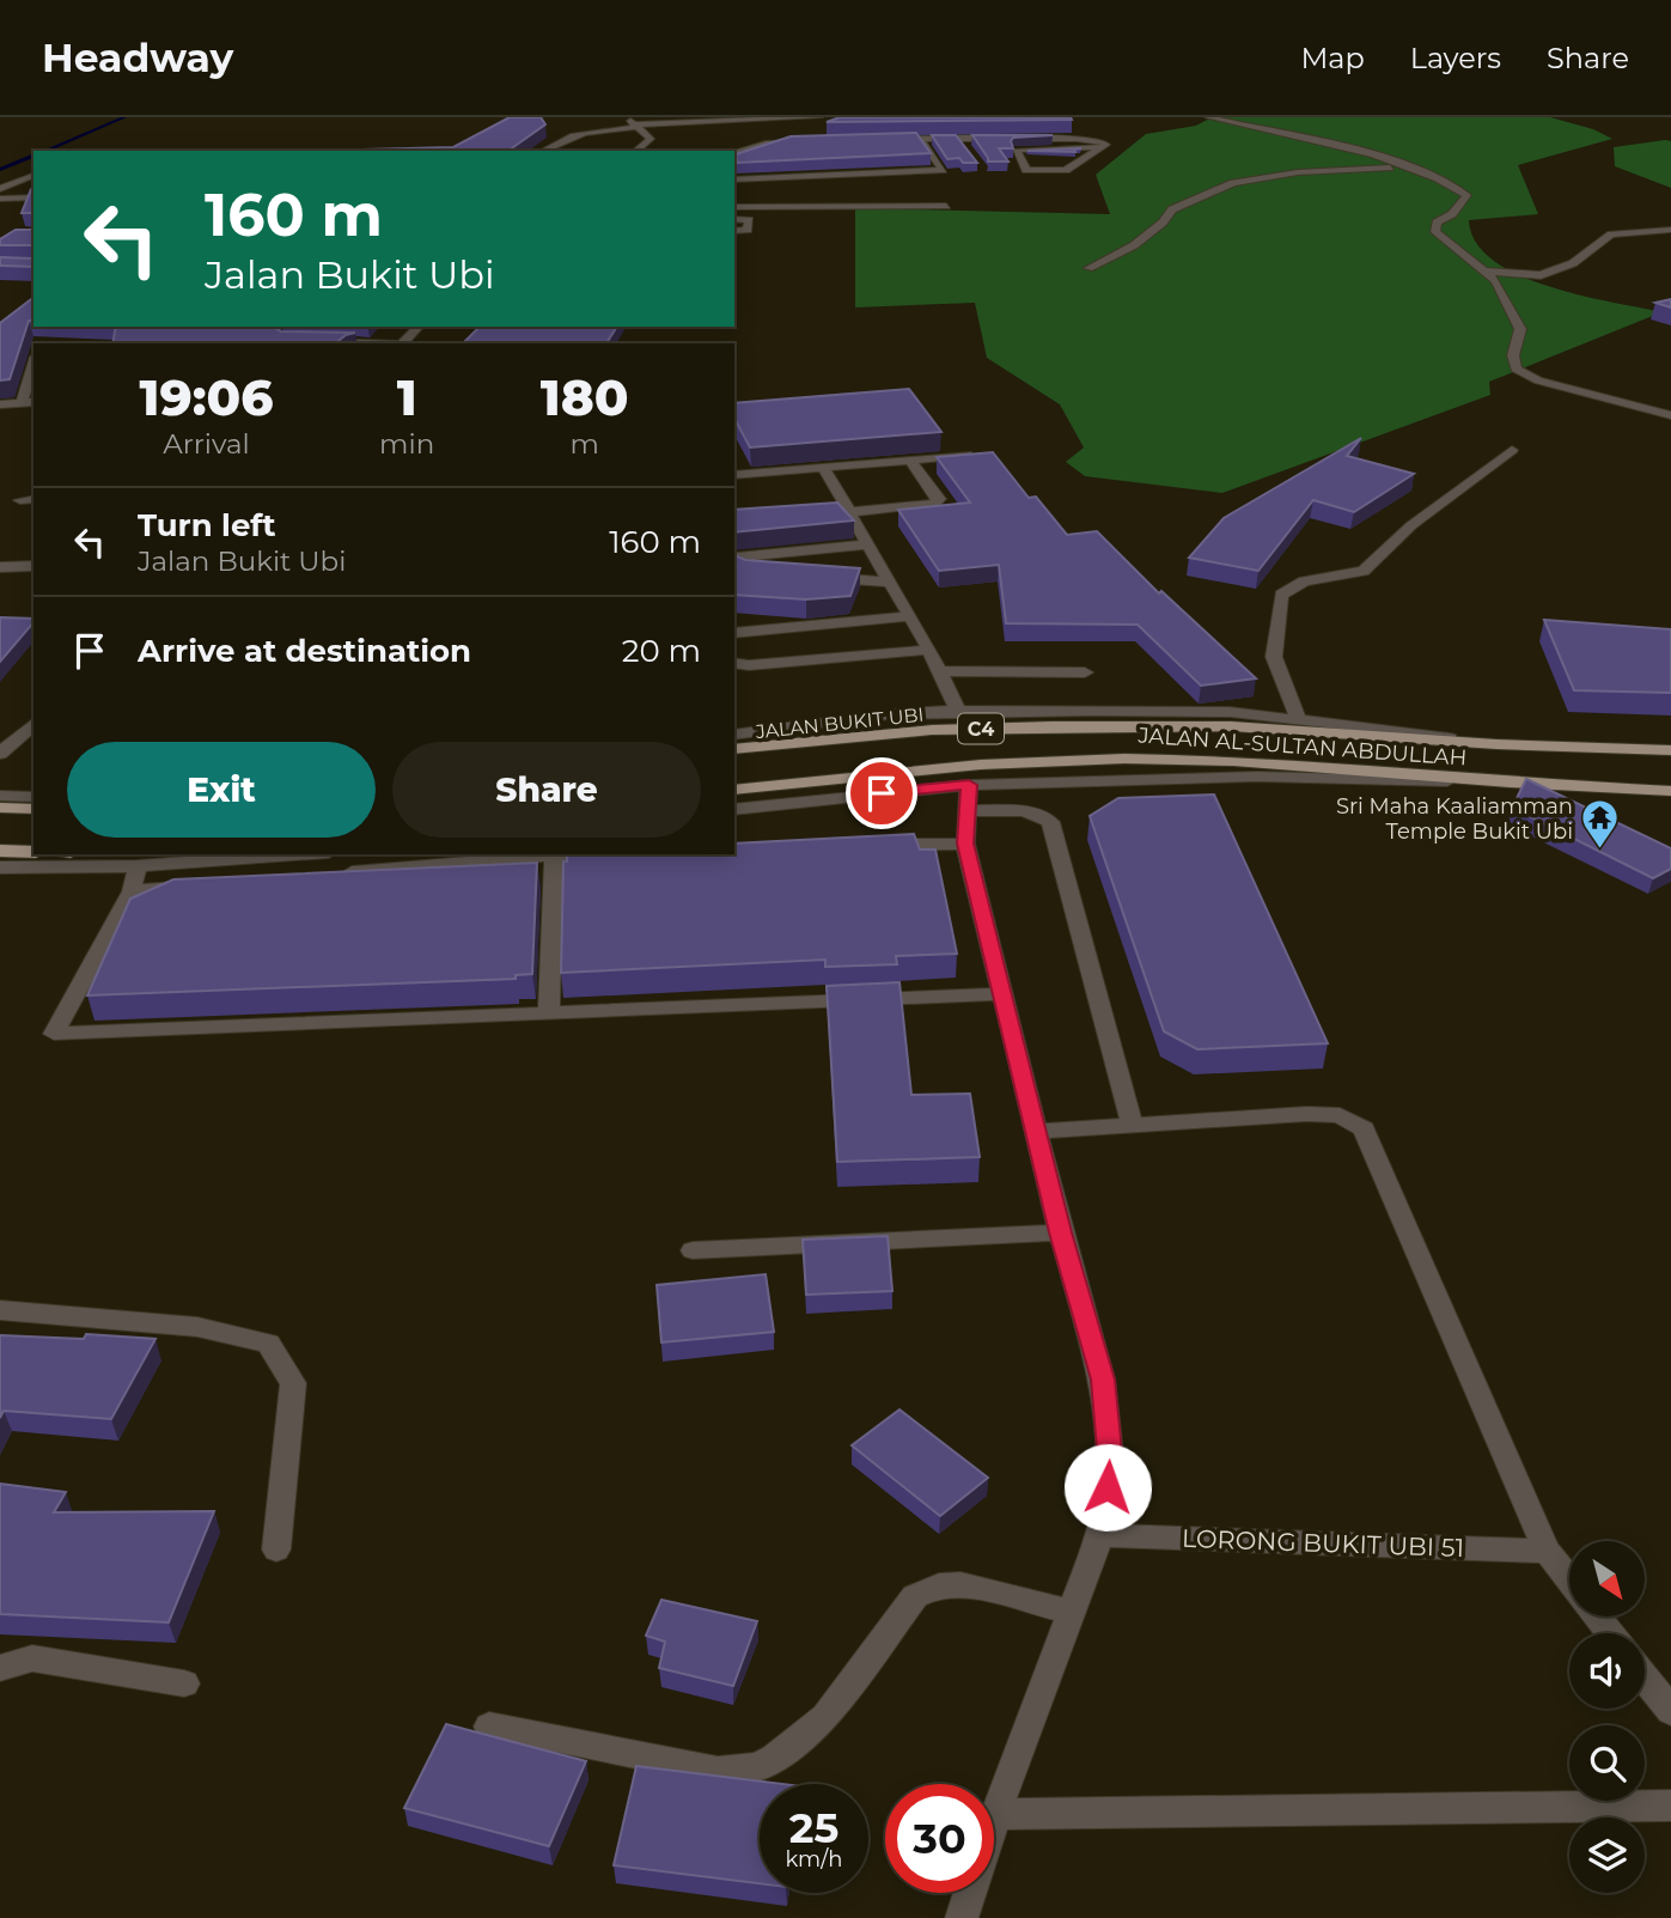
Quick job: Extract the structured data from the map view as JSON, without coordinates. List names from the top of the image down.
{
  "streets": {
    "main road": ["C4", "JALAN AL-SULTAN ABDULLAH"],
    "street": ["JALAN BUKIT UBI", "LORONG BUKIT UBI 51"]
  },
  "crossings": [
    ["JALAN BUKIT UBI", "JALAN AL-SULTAN ABDULLAH"],
    ["C4", "JALAN AL-SULTAN ABDULLAH"]
  ],
  "places": {
    "temple": ["Sri Maha Kaaliamman Temple Bukit Ubi"]
  },
  "north": "bottom right",
  "page": {
    "header": "Headway",
    "nav": ["Map", "Layers", "Share"],
    "turn": ["160 m", "Jalan Bukit Ubi"],
    "eta": [
      "19:06",
      "Arrival",
      "1",
      "min",
      "180",
      "m"
    ],
    "list": [
      {
        "name": "Turn left",
        "note": "Jalan Bukit Ubi",
        "value": "160 m"
      },
      {
        "name": "Arrive at destination",
        "value": "20 m"
      }
    ],
    "buttons": ["Exit", "Share"],
    "speed": "25 km/h",
    "limit": "30"
  }
}
